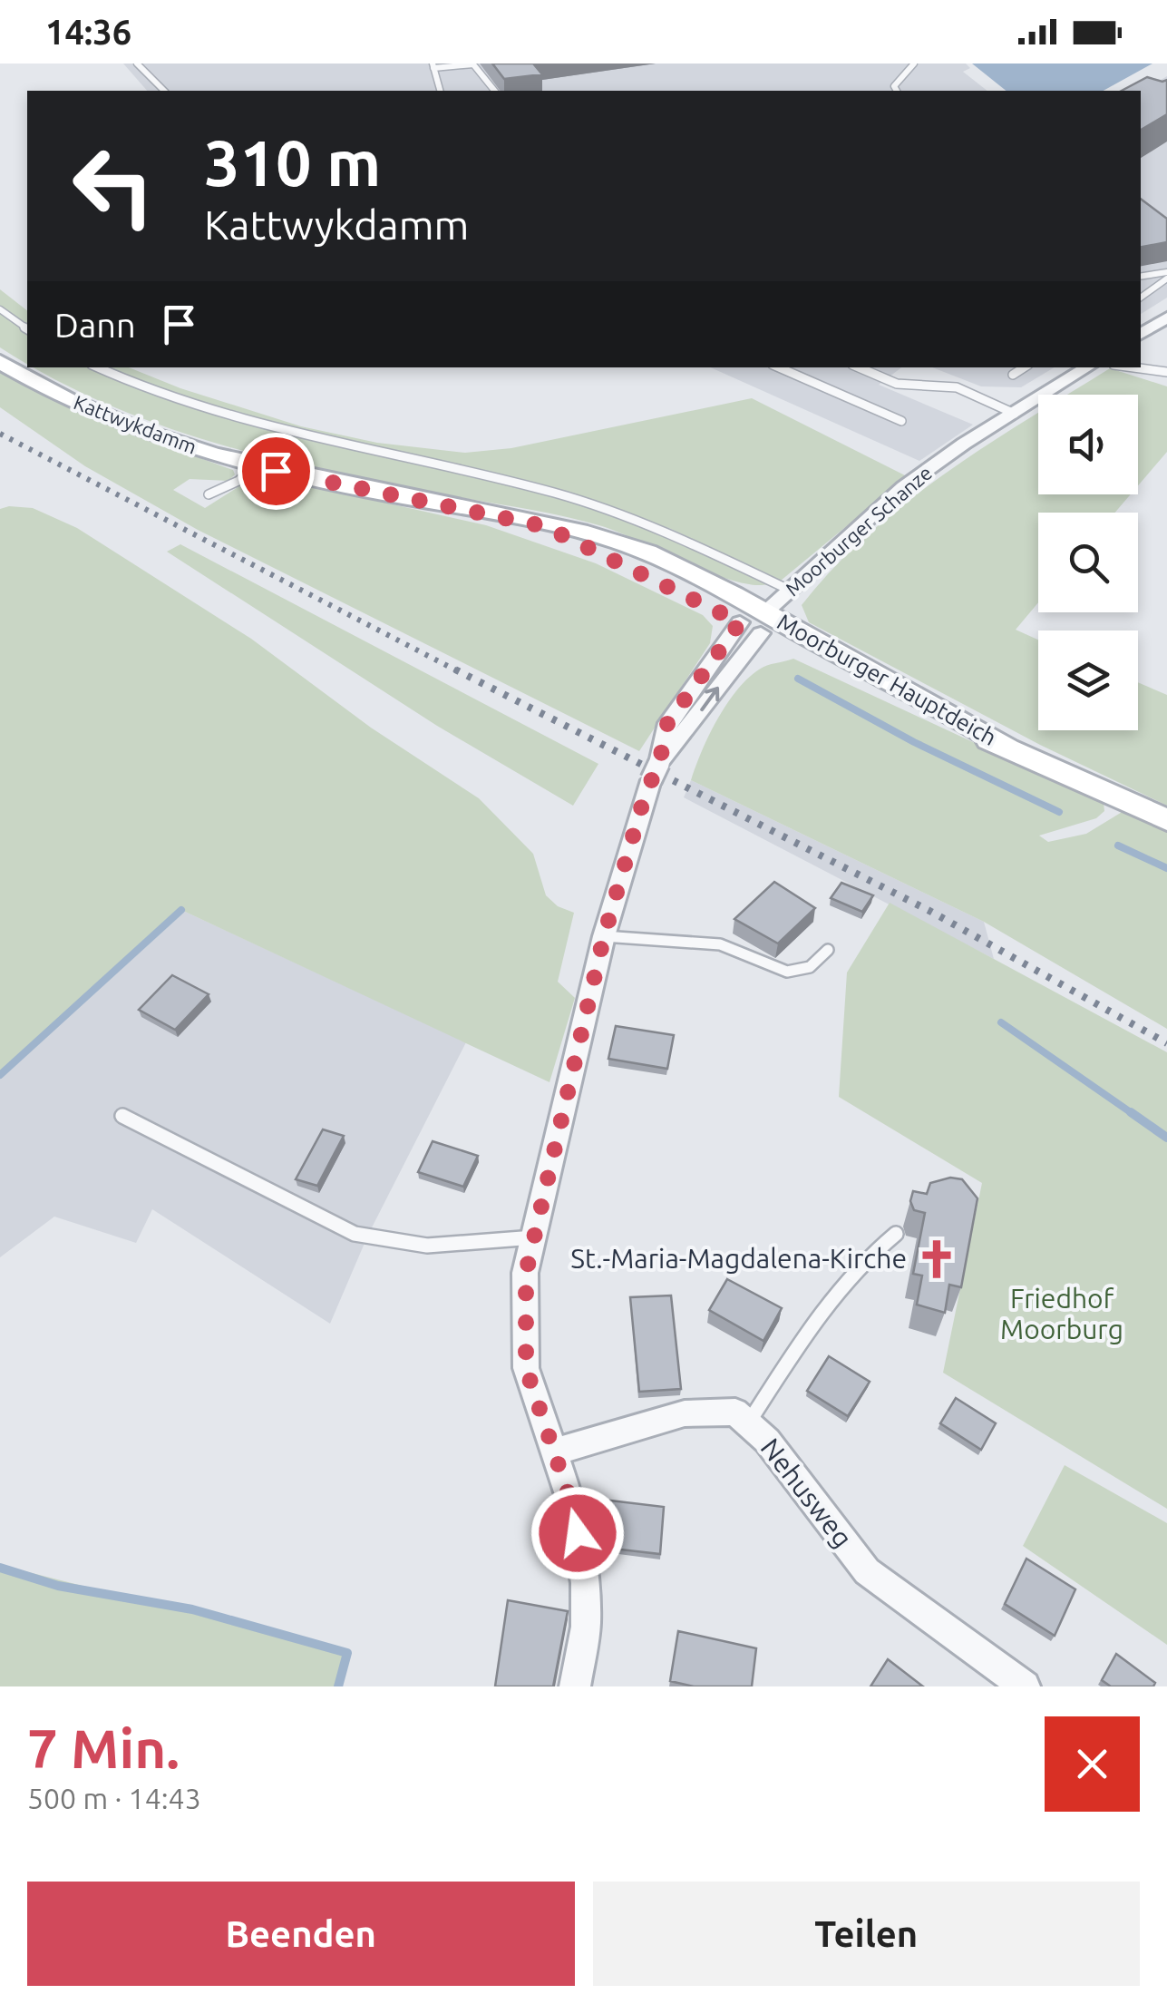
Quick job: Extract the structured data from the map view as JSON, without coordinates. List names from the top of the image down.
{
  "streets": {
    "main road": ["Kattwykdamm", "Moorburger Hauptdeich"],
    "street": ["Moorburger Schanze", "Nehusweg"]
  },
  "crossings": [
    ["Kattwykdamm", "Moorburger Schanze"],
    ["Kattwykdamm", "Moorburger Hauptdeich"],
    ["Moorburger Schanze", "Moorburger Hauptdeich"]
  ],
  "parks": ["Friedhof Moorburg"],
  "places": {
    "church": ["St.-Maria-Magdalena-Kirche"]
  },
  "page": {
    "status": "14:36",
    "turn": ["310 m", "Kattwykdamm"],
    "then": "Dann",
    "heading": ["7 Min.", "500 m · 14:43"],
    "buttons": ["Beenden", "Teilen"]
  }
}
